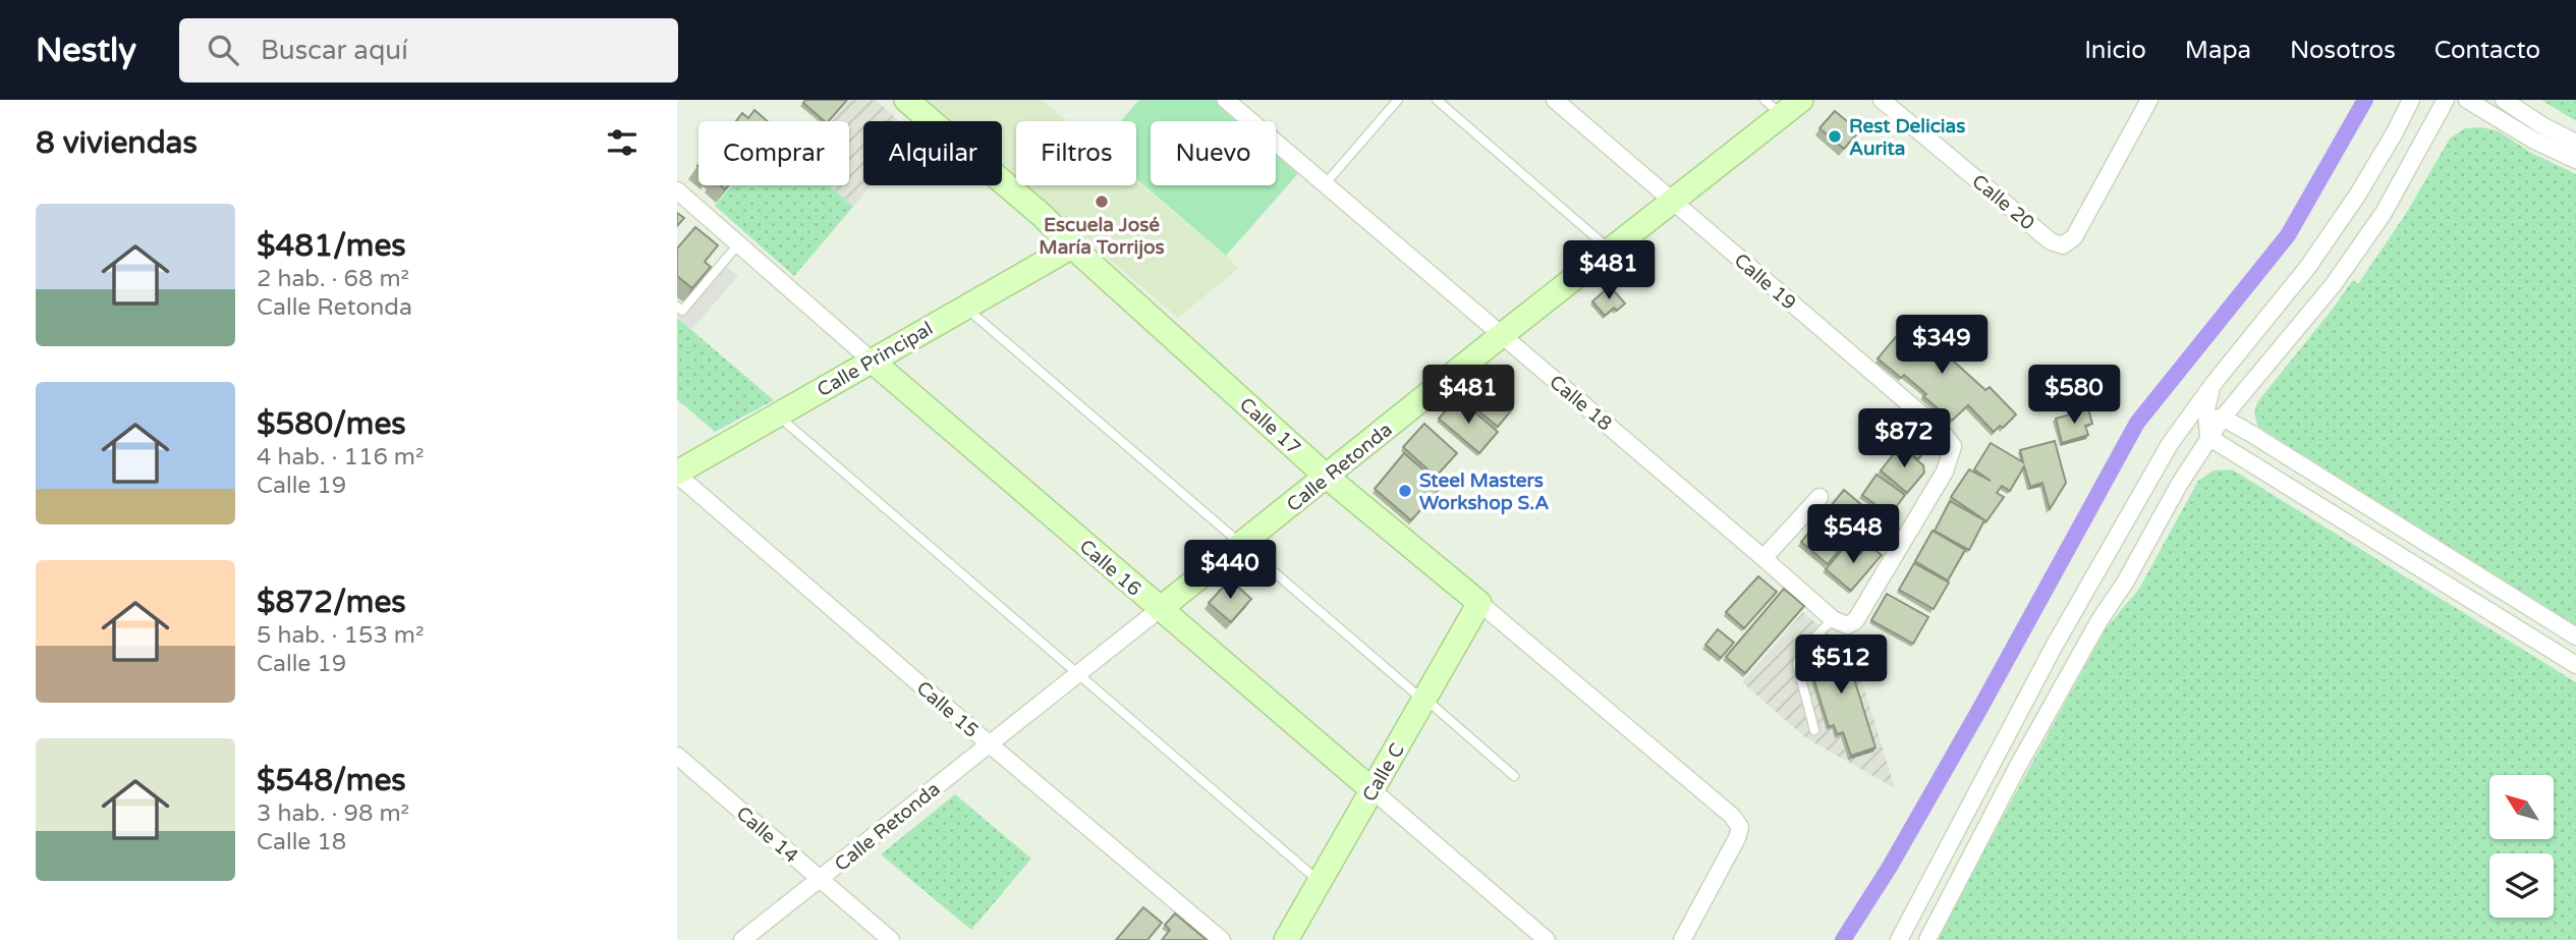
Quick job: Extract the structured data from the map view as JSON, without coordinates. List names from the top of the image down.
{
  "streets": {
    "street": [
      "Calle 20",
      "Calle 19",
      "Calle Principal",
      "Calle 18",
      "Calle 17",
      "Calle Retonda",
      "Calle 16",
      "Calle 15",
      "Calle C",
      "Calle 14"
    ]
  },
  "crossings": [
    ["Calle 19", "Calle 18"],
    ["Calle 19", "Calle Retonda"],
    ["Calle Principal", "Calle 17"],
    ["Calle Principal", "Calle 16"],
    ["Calle Principal", "Calle 15"],
    ["Calle 18", "Calle Retonda"],
    ["Calle 17", "Calle Retonda"],
    ["Calle 17", "Calle C"],
    ["Calle Retonda", "Calle 16"],
    ["Calle Retonda", "Calle 15"],
    ["Calle Retonda", "Calle 14"],
    ["Calle 16", "Calle C"]
  ],
  "places": ["Rest Delicias Aurita", "Escuela José María Torrijos", "Steel Masters Workshop S.A"],
  "north": "top left",
  "page": {
    "header": "Nestly",
    "search": "Buscar aquí",
    "nav": [
      "Inicio",
      "Mapa",
      "Nosotros",
      "Contacto"
    ],
    "heading": "8 viviendas",
    "chip": [
      "Comprar",
      "Alquilar",
      "Filtros",
      "Nuevo"
    ],
    "list": [
      {
        "name": "$481/mes",
        "note": "2 hab. · 68 m² · Calle Retonda"
      },
      {
        "name": "$580/mes",
        "note": "4 hab. · 116 m² · Calle 19"
      },
      {
        "name": "$872/mes",
        "note": "5 hab. · 153 m² · Calle 19"
      },
      {
        "name": "$548/mes",
        "note": "3 hab. · 98 m² · Calle 18"
      }
    ],
    "price": [
      "$481",
      "$349",
      "$481",
      "$580",
      "$872",
      "$548",
      "$440",
      "$512"
    ]
  }
}
